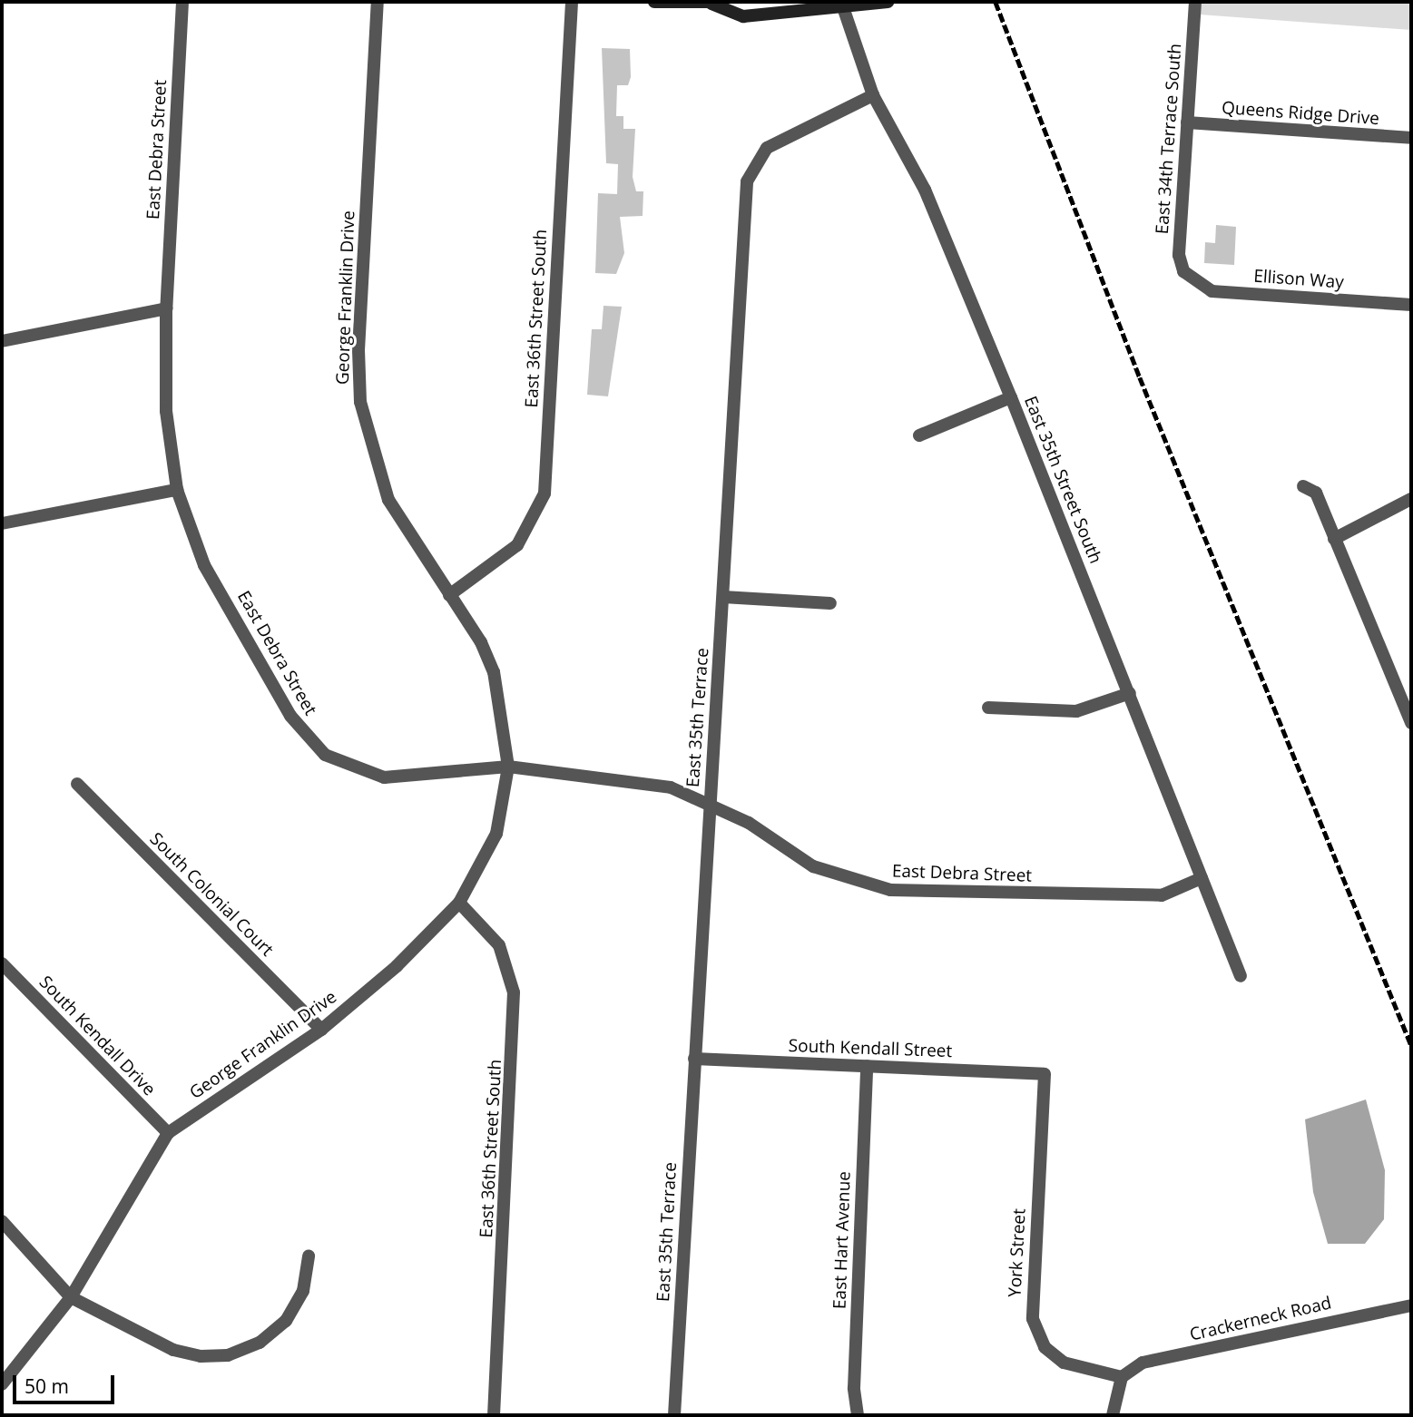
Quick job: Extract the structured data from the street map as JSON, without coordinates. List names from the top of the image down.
{
  "streets": {
    "street": [
      "Queens Ridge Drive",
      "East 34th Terrace South",
      "East Debra Street",
      "Ellison Way",
      "George Franklin Drive",
      "East 36th Street South",
      "East 35th Street South",
      "East 35th Terrace",
      "South Colonial Court",
      "South Kendall Drive",
      "South Kendall Street",
      "East Hart Avenue",
      "York Street",
      "Crackerneck Road"
    ]
  },
  "crossings": [
    ["Queens Ridge Drive", "East 34th Terrace South"],
    ["East 34th Terrace South", "Ellison Way"],
    ["East Debra Street", "George Franklin Drive"],
    ["East Debra Street", "East 35th Street South"],
    ["East Debra Street", "East 35th Terrace"],
    ["George Franklin Drive", "East 36th Street South"],
    ["George Franklin Drive", "South Colonial Court"],
    ["George Franklin Drive", "South Kendall Drive"],
    ["East 35th Street South", "East 35th Terrace"],
    ["East 35th Terrace", "South Kendall Street"],
    ["South Kendall Street", "East Hart Avenue"],
    ["South Kendall Street", "York Street"],
    ["York Street", "Crackerneck Road"]
  ],
  "scale_bar": "50 m"
}
